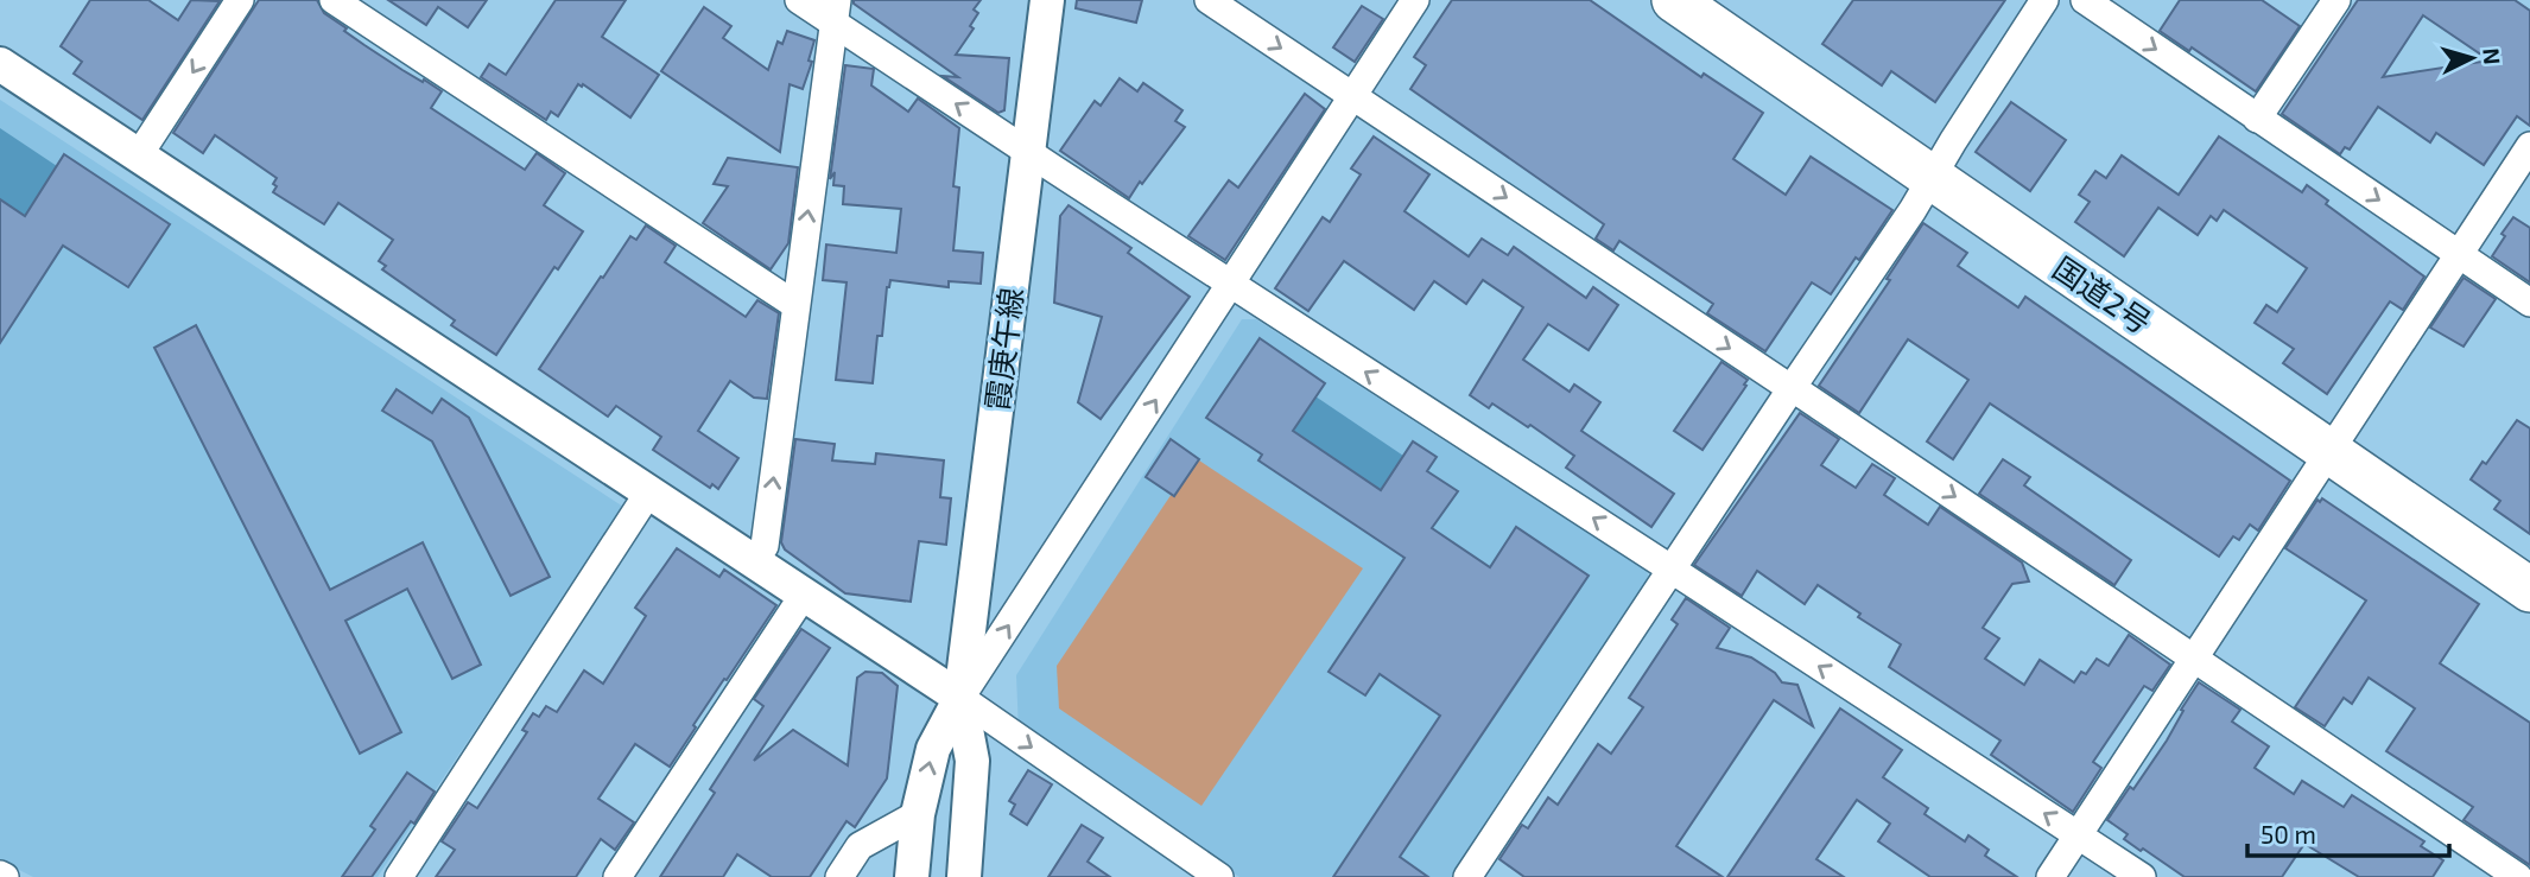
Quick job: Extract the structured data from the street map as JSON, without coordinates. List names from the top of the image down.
{
  "streets": {
    "highway": ["国道2号"],
    "street": ["霞庚午線"]
  },
  "scale_bar": "50 m",
  "north": "right"
}
